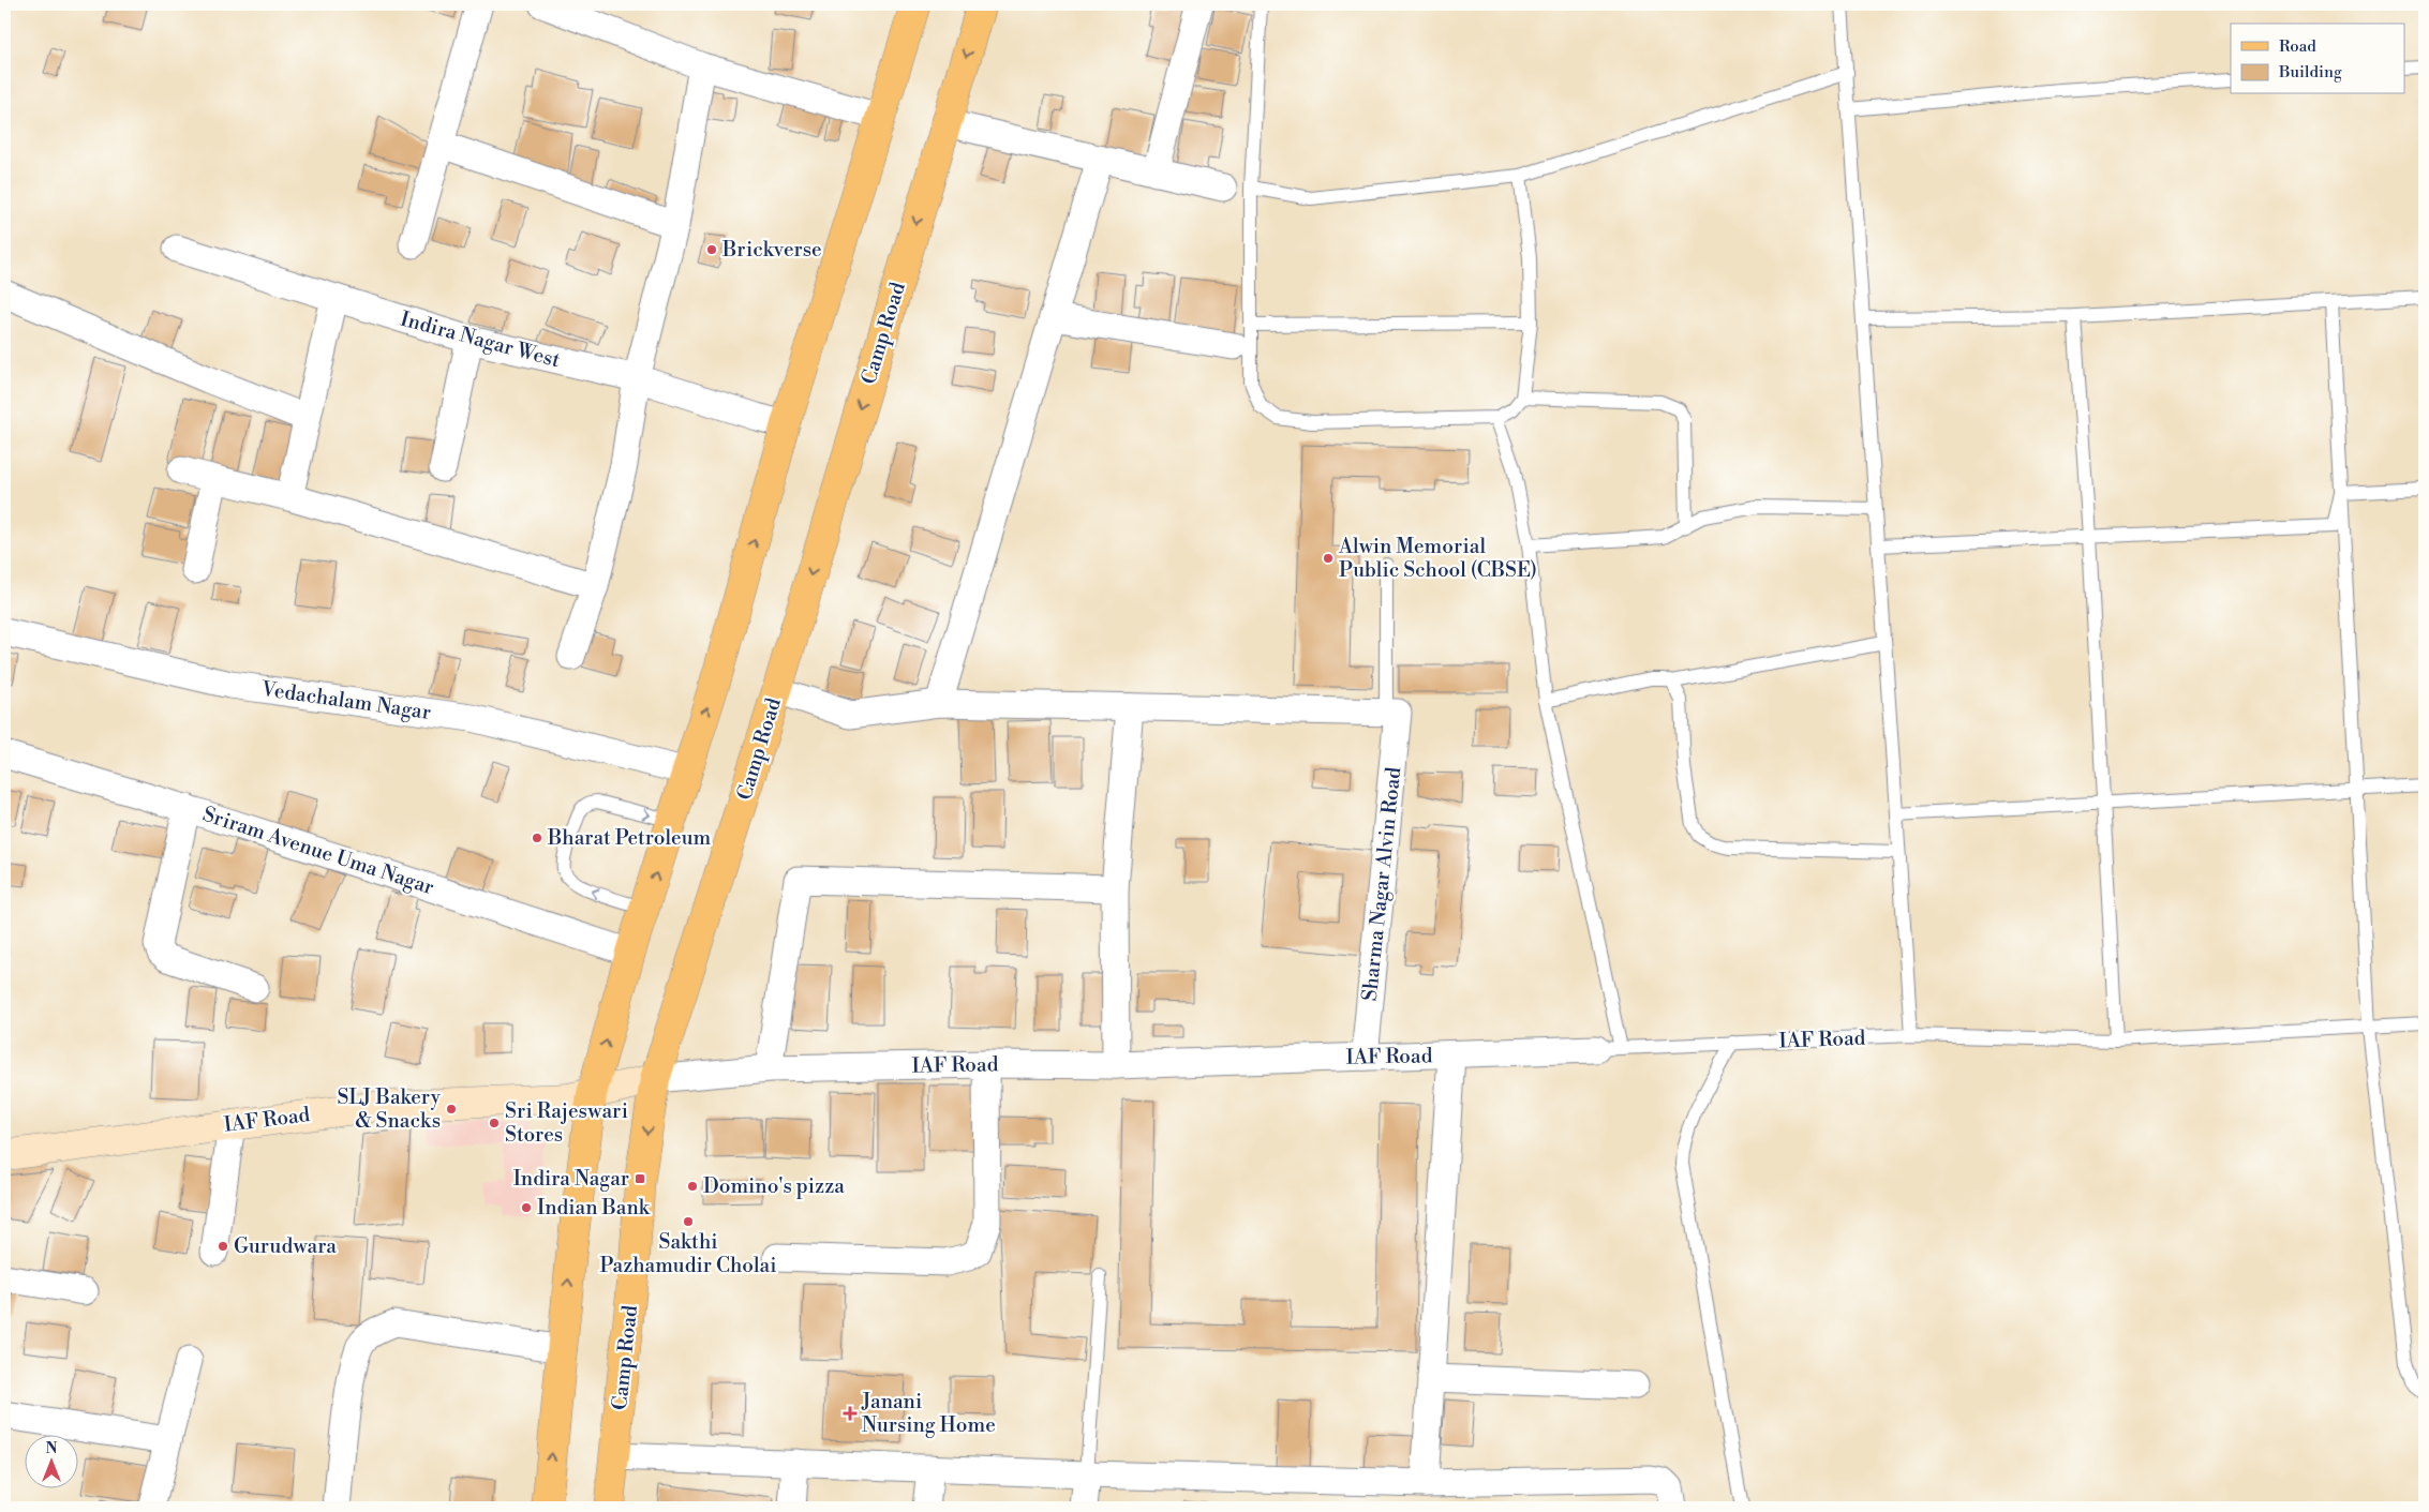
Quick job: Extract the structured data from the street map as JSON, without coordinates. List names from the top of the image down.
{
  "streets": {
    "main road": ["Camp Road"],
    "street": [
      "Indira Nagar West",
      "Vedachalam Nagar",
      "Sriram Avenue Uma Nagar",
      "Sharma Nagar Alvin Road",
      "IAF Road"
    ]
  },
  "crossings": [
    ["Camp Road", "IAF Road"],
    ["Sharma Nagar Alvin Road", "IAF Road"]
  ],
  "places": {
    "other": [
      "Brickverse",
      "Alwin Memorial Public School (CBSE)",
      "Bharat Petroleum",
      "SLJ Bakery & Snacks",
      "Sri Rajeswari Stores",
      "Domino's pizza",
      "Indian Bank",
      "Sakthi Pazhamudir Cholai",
      "Gurudwara"
    ],
    "transit": ["Indira Nagar"],
    "health": ["Janani Nursing Home"]
  },
  "legend": ["Road", "Building"],
  "north": "top"
}
